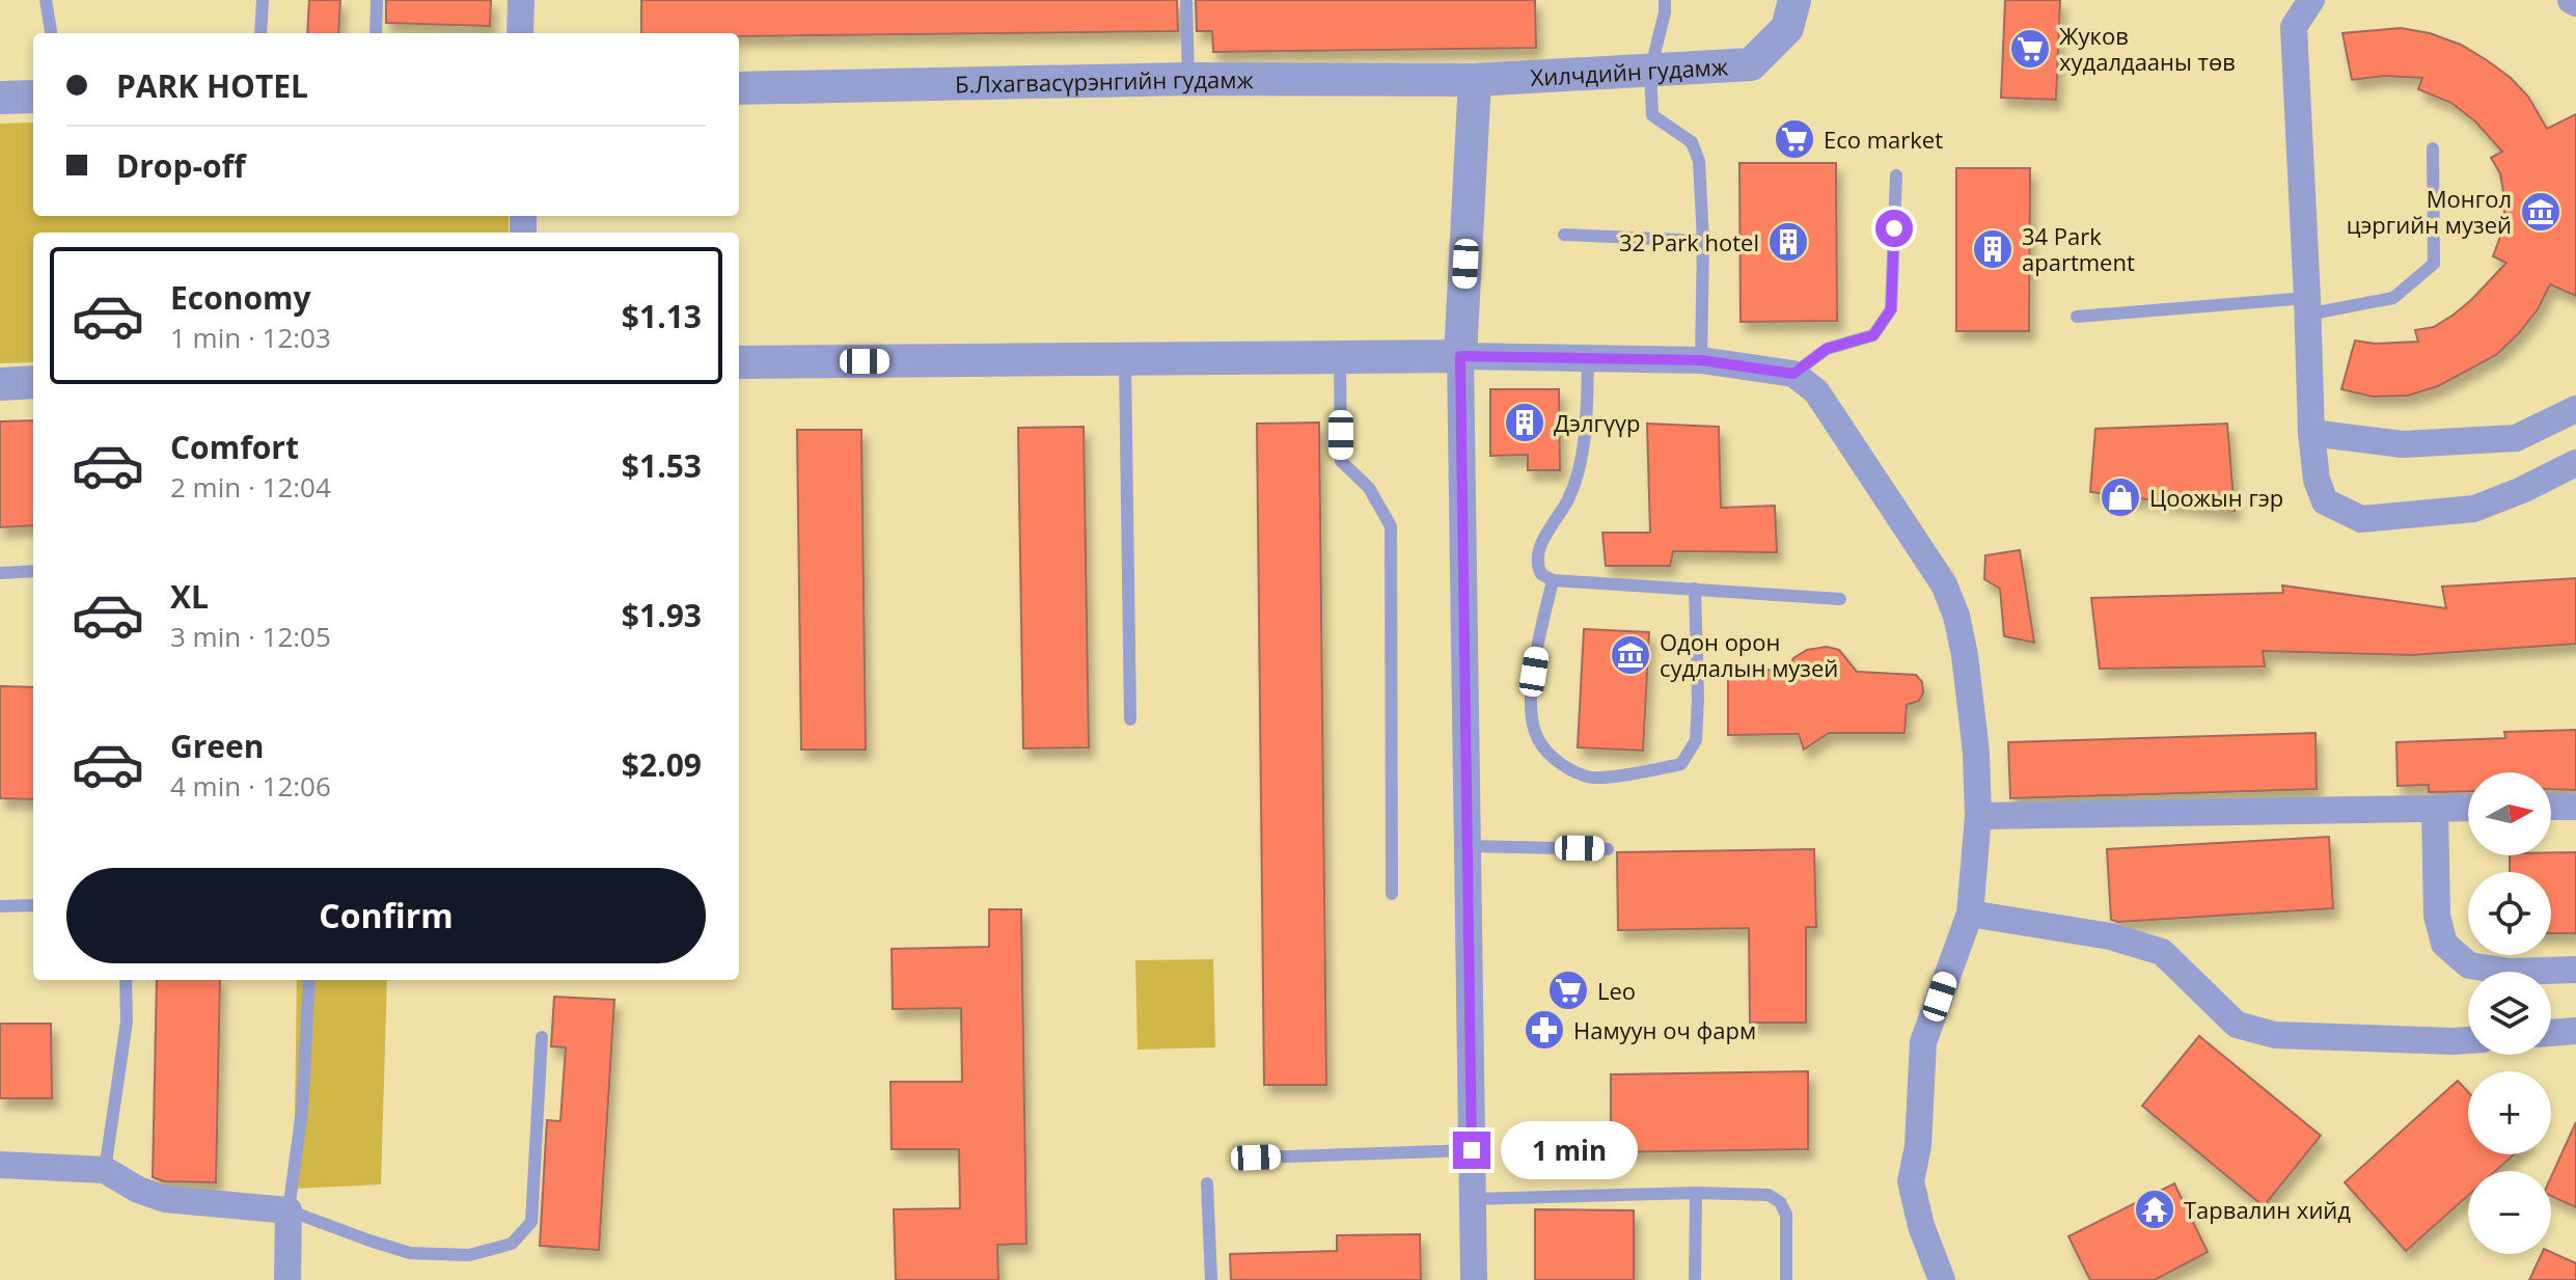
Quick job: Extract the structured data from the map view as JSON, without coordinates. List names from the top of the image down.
{
  "streets": {
    "street": ["Хилчдийн гудамж", "Б.Лхагвасүрэнгийн гудамж"]
  },
  "crossings": [
    ["Хилчдийн гудамж", "Б.Лхагвасүрэнгийн гудамж"]
  ],
  "places": {
    "supermarket": ["Жуков худалдааны төв", "Eco market", "Leo"],
    "museum": ["Монгол цэргийн музей", "Одон орон судлалын музей"],
    "building": ["32 Park hotel", "34 Park apartment", "Дэлгүүр"],
    "shop": ["Цоожын гэр"],
    "pharmacy": ["Намуун оч фарм"],
    "temple": ["Тарвалин хийд"]
  },
  "north": "right",
  "page": {
    "banner": ["PARK HOTEL", "Drop-off"],
    "list": [
      {
        "name": "Economy",
        "note": "1 min · 12:03",
        "value": "$1.13"
      },
      {
        "name": "Comfort",
        "note": "2 min · 12:04",
        "value": "$1.53"
      },
      {
        "name": "XL",
        "note": "3 min · 12:05",
        "value": "$1.93"
      },
      {
        "name": "Green",
        "note": "4 min · 12:06",
        "value": "$2.09"
      }
    ],
    "map_buttons": ["+", "−"],
    "buttons": "Confirm",
    "bubble": "1 min"
  }
}
